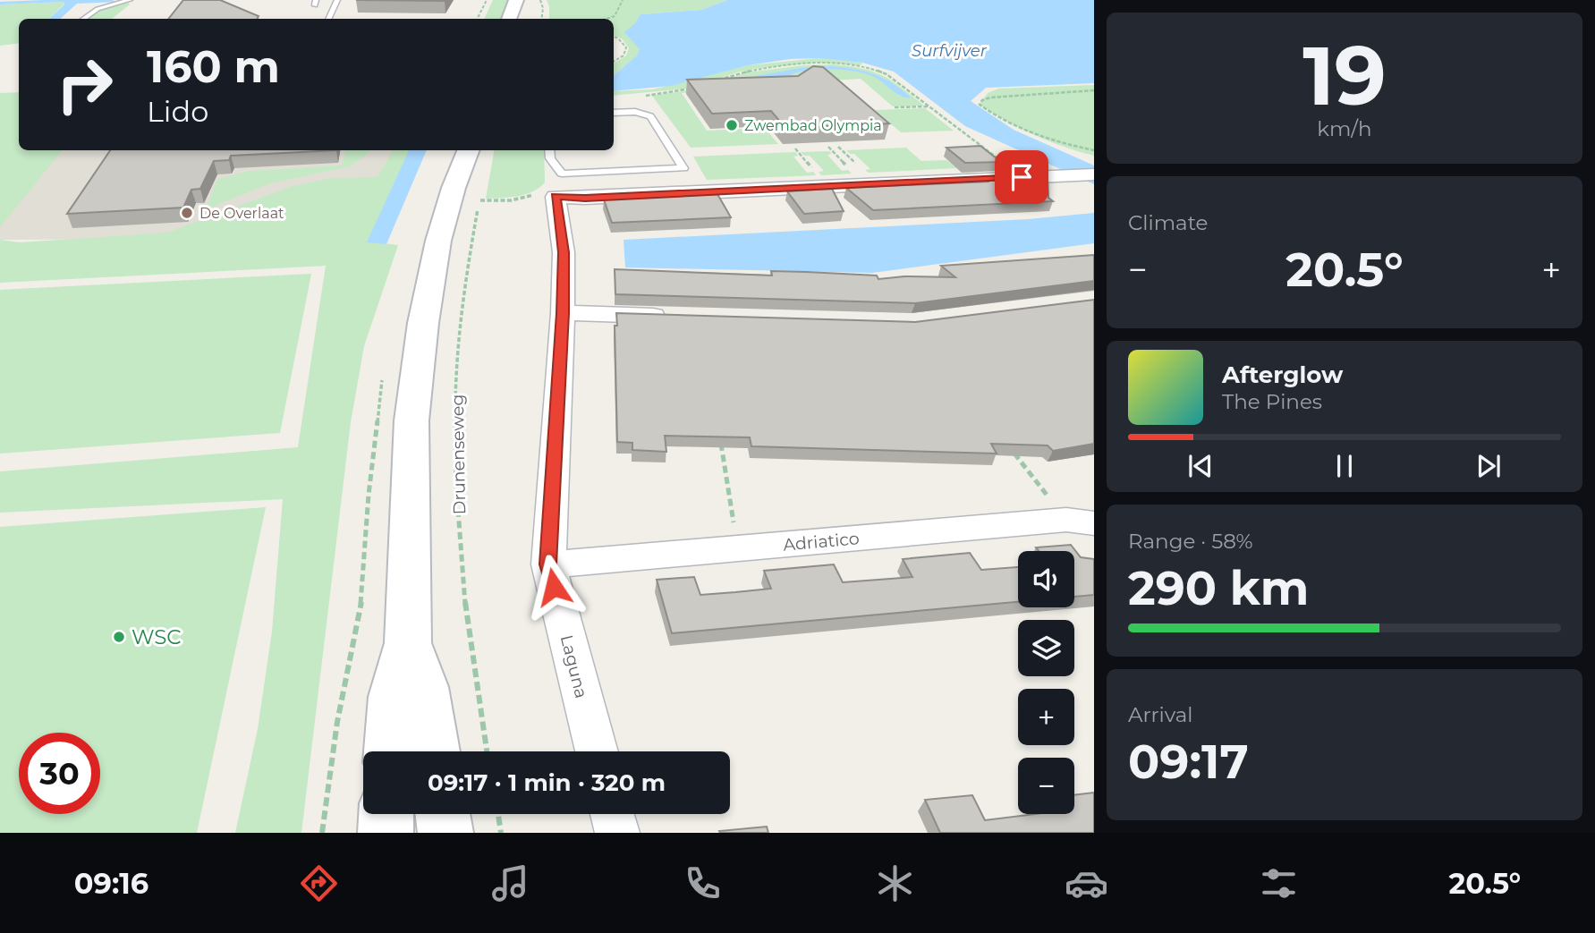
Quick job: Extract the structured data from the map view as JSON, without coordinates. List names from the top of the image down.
{
  "streets": {
    "street": ["Adriatico", "Laguna"],
    "path": ["Drunenseweg"]
  },
  "crossings": [
    ["Adriatico", "Laguna"]
  ],
  "water": ["Surfvijver"],
  "places": ["Zwembad Olympia", "De Overlaat", "WSC"],
  "page": {
    "tile": [
      ["19", "km/h"],
      "Climate",
      ["Range · 58%", "290 km"],
      ["Arrival", "09:17"]
    ],
    "turn": ["160 m", "Lido"],
    "heat": ["−", "20.5°", "+"],
    "song": ["Afterglow", "The Pines"],
    "map_buttons": ["+", "−"],
    "limit": "30",
    "trip": "09:17 · 1 min · 320 m",
    "tabs": ["09:16", "20.5°"]
  }
}
